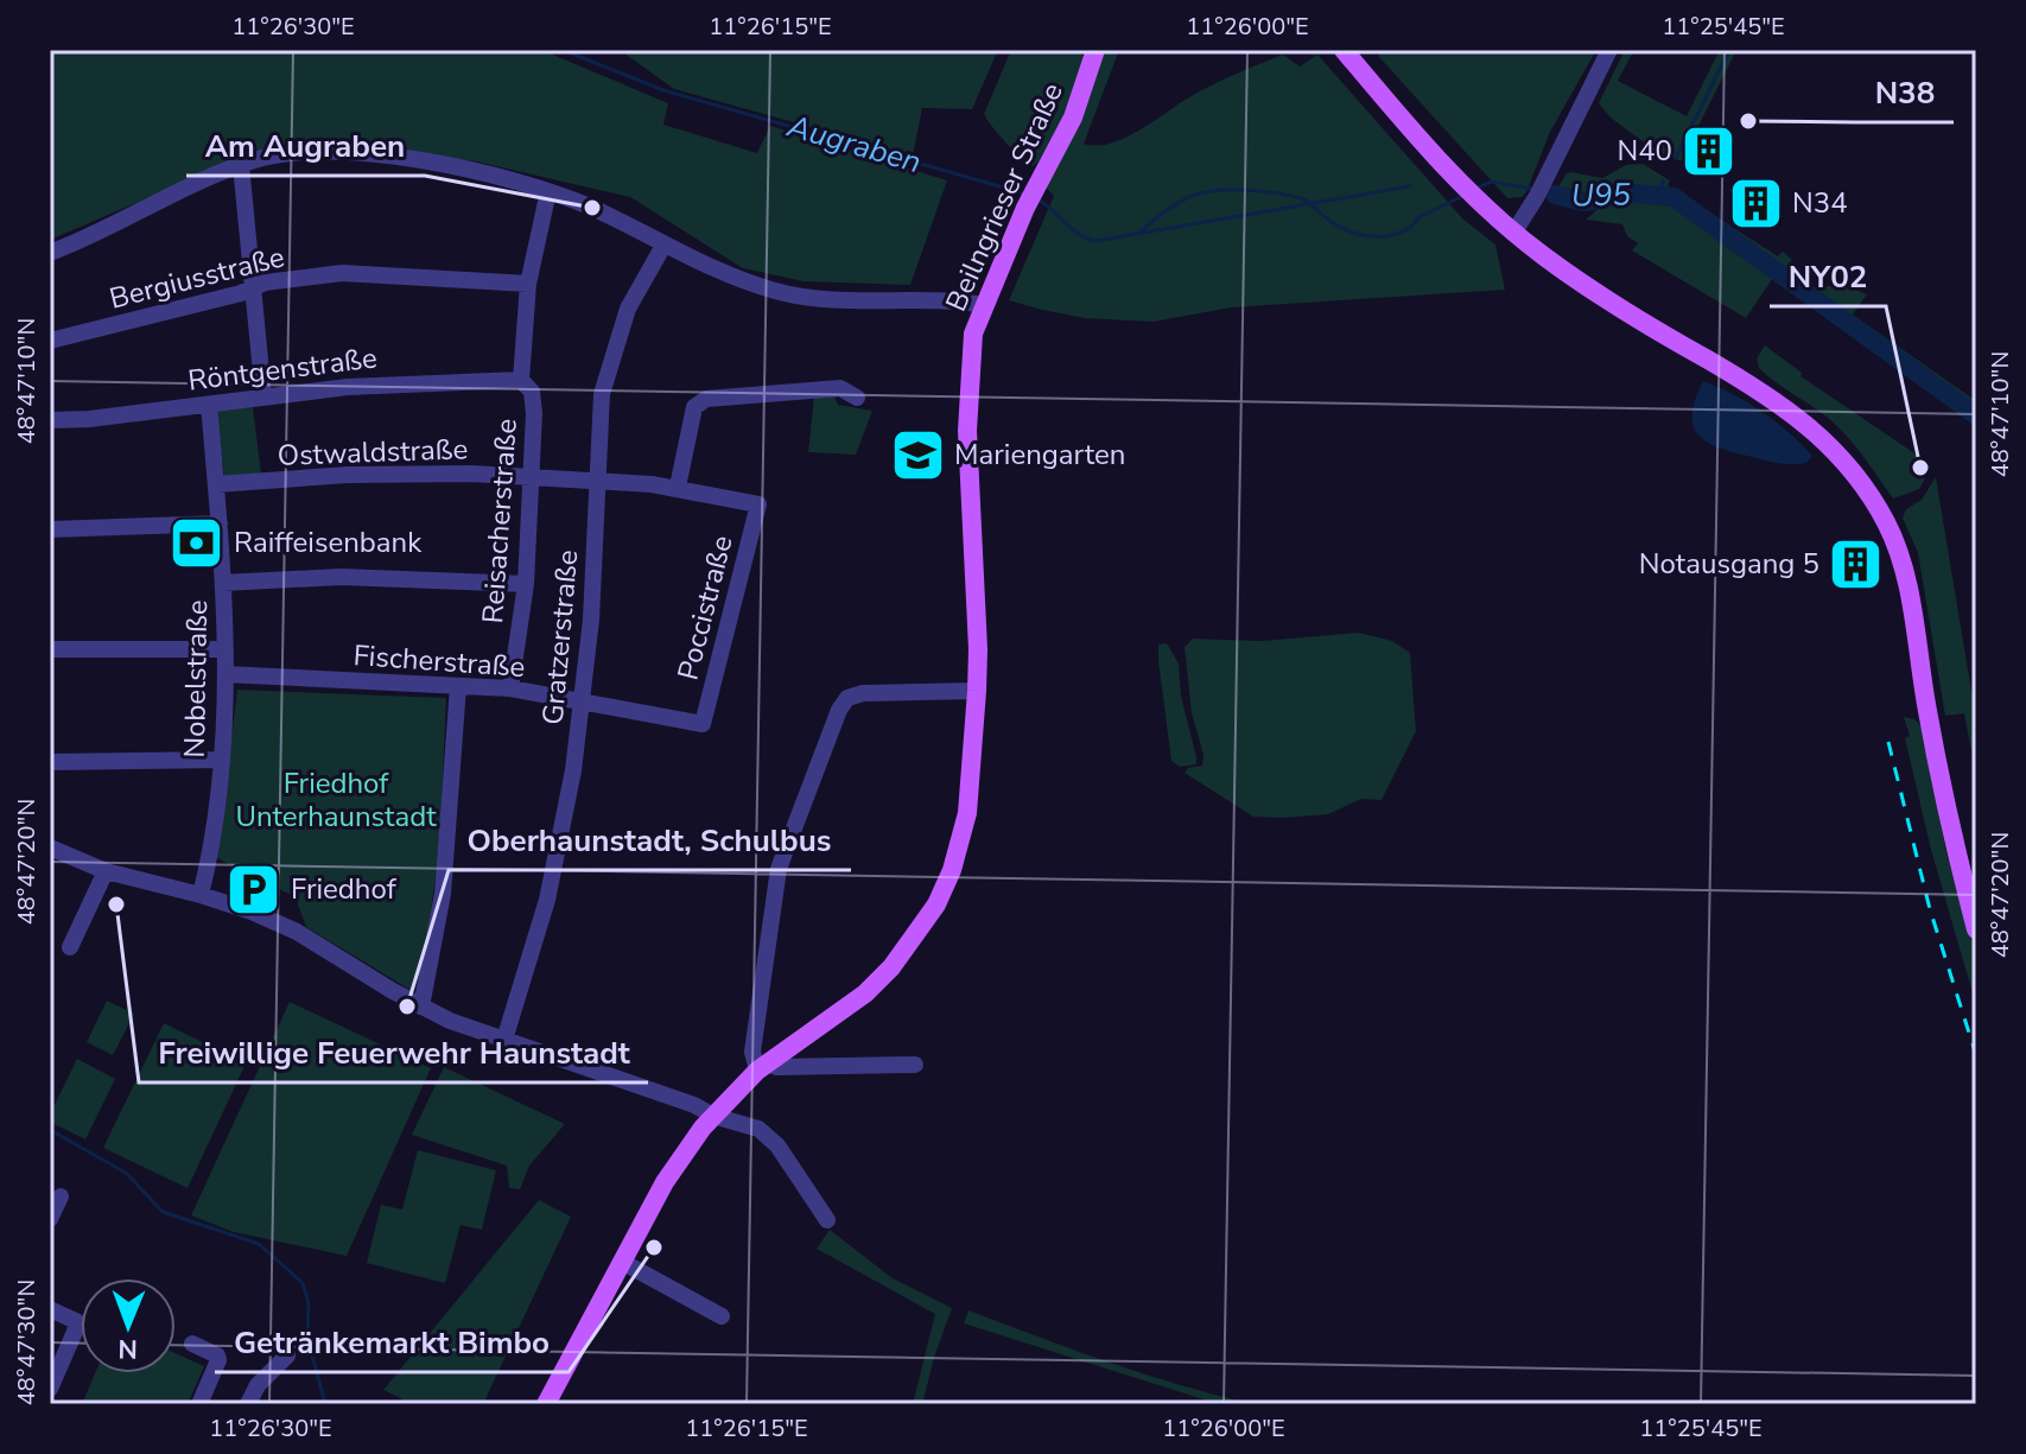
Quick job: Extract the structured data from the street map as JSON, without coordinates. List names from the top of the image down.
{
  "streets": {
    "main road": ["Beilngrieser Straße"],
    "street": [
      "Bergiusstraße",
      "Röntgenstraße",
      "Ostwaldstraße",
      "Reisacherstraße",
      "Poccistraße",
      "Gratzerstraße",
      "Fischerstraße",
      "Nobelstraße"
    ]
  },
  "crossings": [
    ["Bergiusstraße", "Reisacherstraße"],
    ["Röntgenstraße", "Reisacherstraße"],
    ["Röntgenstraße", "Nobelstraße"],
    ["Ostwaldstraße", "Reisacherstraße"],
    ["Ostwaldstraße", "Poccistraße"],
    ["Ostwaldstraße", "Gratzerstraße"],
    ["Ostwaldstraße", "Nobelstraße"],
    ["Reisacherstraße", "Fischerstraße"],
    ["Poccistraße", "Fischerstraße"],
    ["Gratzerstraße", "Fischerstraße"],
    ["Fischerstraße", "Nobelstraße"]
  ],
  "water": ["Augraben", "U95"],
  "parks": ["Friedhof Unterhaunstadt"],
  "places": {
    "other": [
      "N38",
      "Am Augraben",
      "NY02",
      "Freiwillige Feuerwehr Haunstadt",
      "Oberhaunstadt, Schulbus",
      "Getränkemarkt Bimbo"
    ],
    "building": ["N40", "N34", "Notausgang 5"],
    "school or university": ["Mariengarten"],
    "bank": ["Raiffeisenbank"],
    "parking": ["Friedhof"]
  },
  "north": "bottom",
  "coordinates": [
    "11°26'30\"E",
    "11°26'15\"E",
    "11°26'00\"E",
    "11°25'45\"E",
    "48°47'10\"N",
    "48°47'20\"N",
    "48°47'30\"N"
  ]
}
